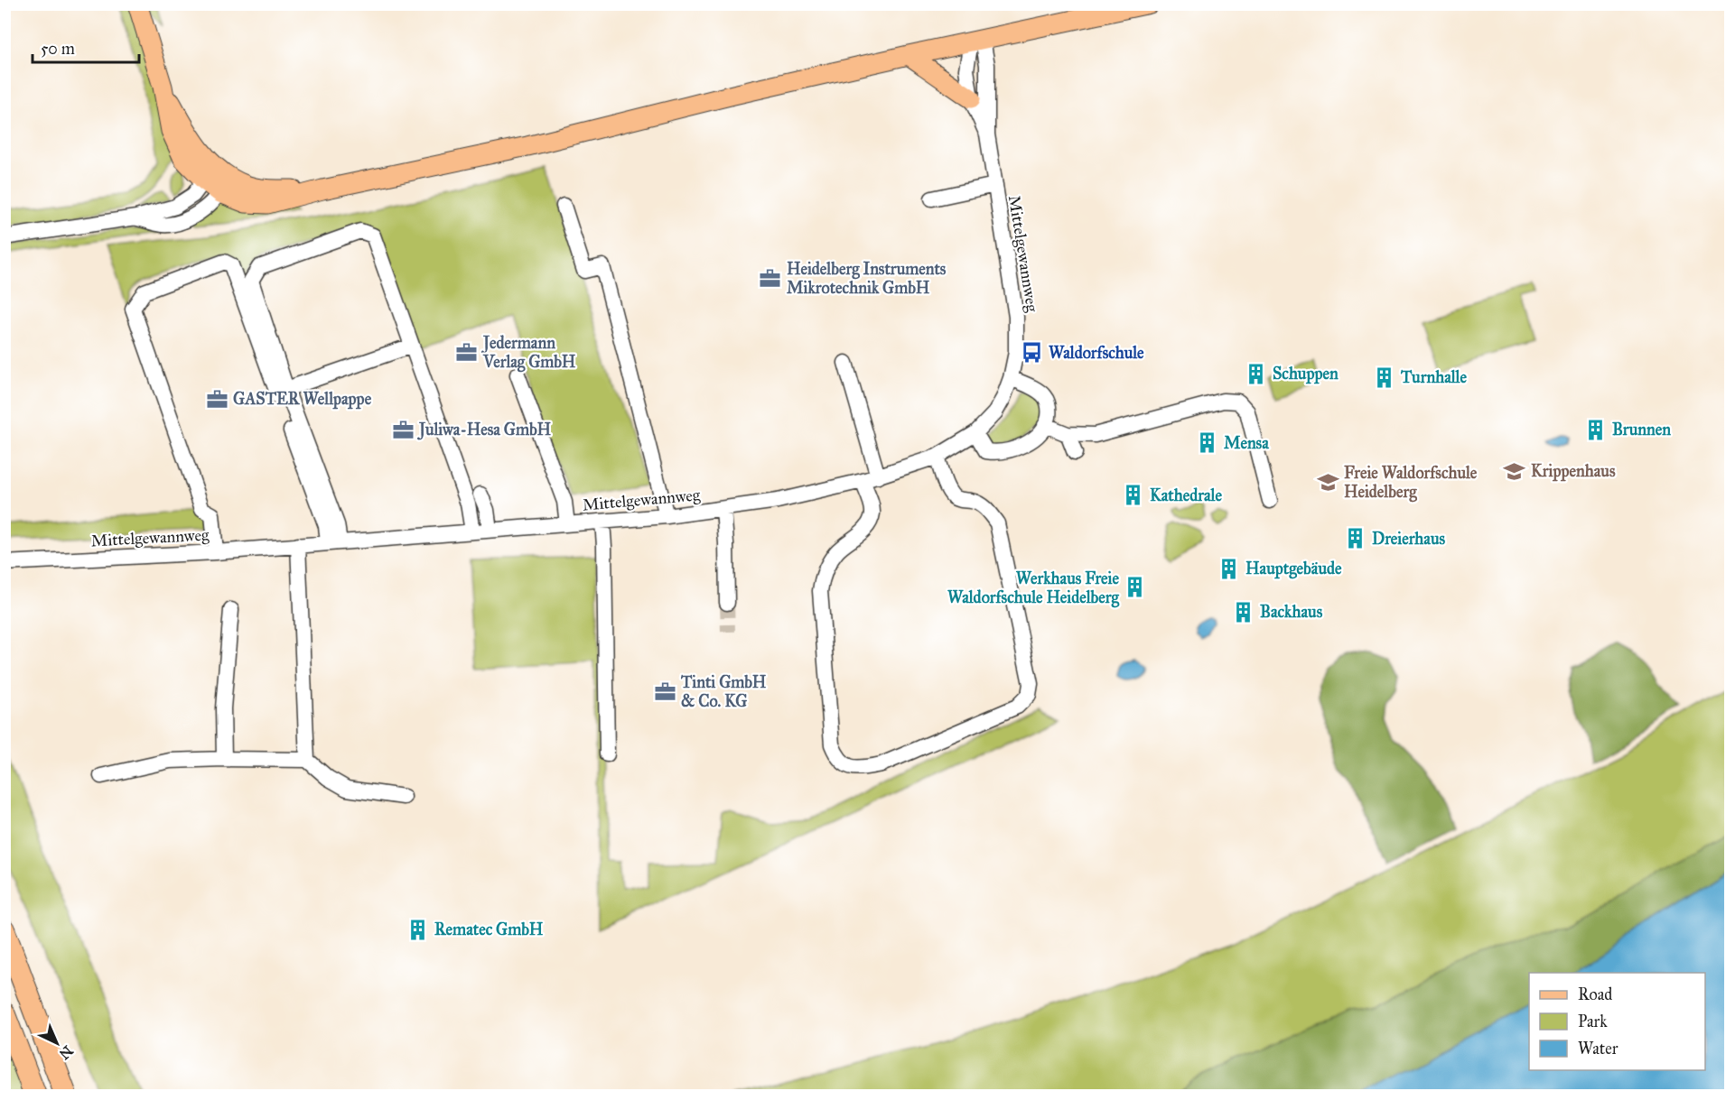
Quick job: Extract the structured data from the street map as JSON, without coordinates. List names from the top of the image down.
{
  "streets": {
    "street": ["Mittelgewannweg"]
  },
  "places": {
    "office": [
      "Heidelberg Instruments Mikrotechnik GmbH",
      "Jedermann Verlag GmbH",
      "GASTER Wellpappe",
      "Juliwa-Hesa GmbH",
      "Tinti GmbH & Co. KG"
    ],
    "bus stop": ["Waldorfschule"],
    "building": [
      "Schuppen",
      "Turnhalle",
      "Brunnen",
      "Mensa",
      "Kathedrale",
      "Dreierhaus",
      "Hauptgebäude",
      "Werkhaus Freie Waldorfschule Heidelberg",
      "Backhaus",
      "Rematec GmbH"
    ],
    "school or university": ["Krippenhaus", "Freie Waldorfschule Heidelberg"]
  },
  "legend": ["Road", "Park", "Water"],
  "scale_bar": "50 m",
  "north": "bottom right"
}
